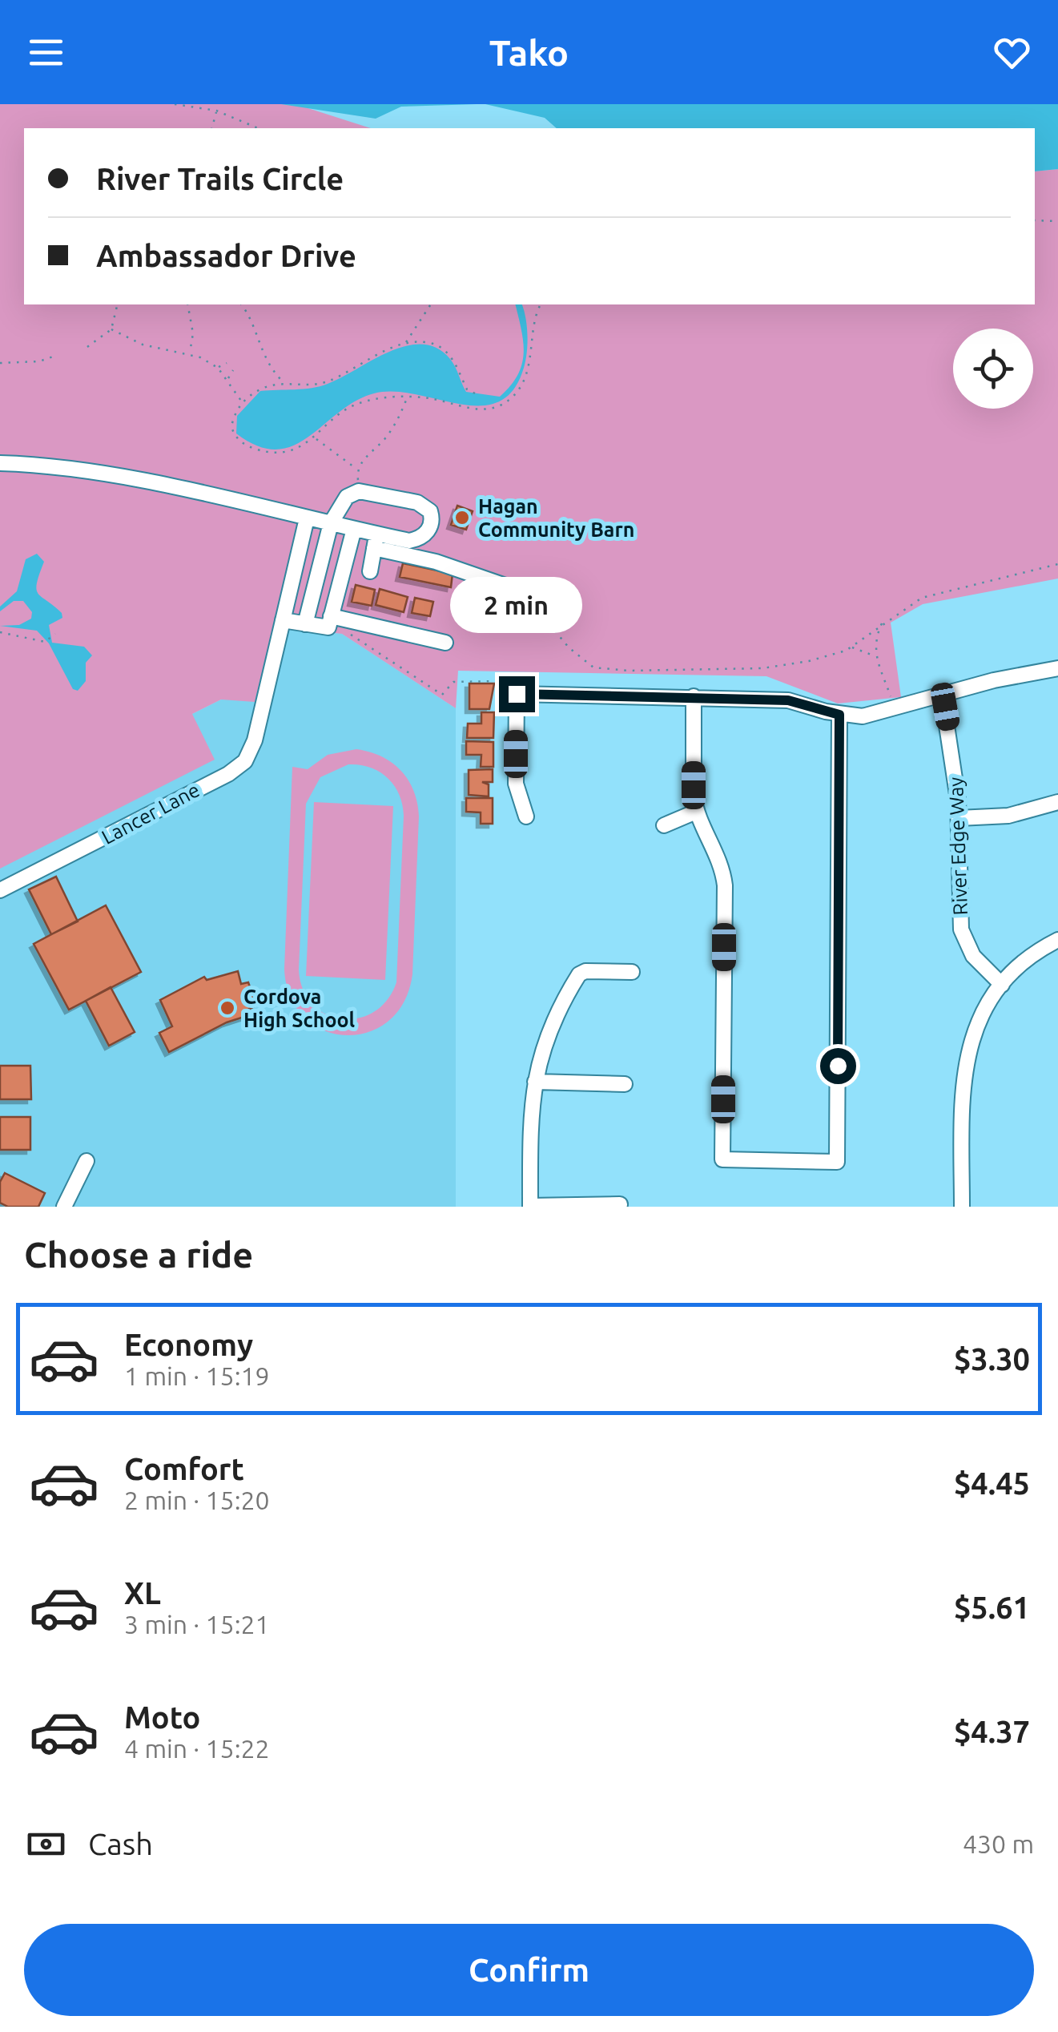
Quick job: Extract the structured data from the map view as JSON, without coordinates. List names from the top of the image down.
{
  "streets": {
    "street": ["Lancer Lane", "River Edge Way"]
  },
  "places": ["Hagan Community Barn", "Cordova High School"],
  "page": {
    "header": "Tako",
    "banner": ["River Trails Circle", "Ambassador Drive"],
    "bubble": "2 min",
    "heading": "Choose a ride",
    "list": [
      {
        "name": "Economy",
        "note": "1 min · 15:19",
        "value": "$3.30"
      },
      {
        "name": "Comfort",
        "note": "2 min · 15:20",
        "value": "$4.45"
      },
      {
        "name": "XL",
        "note": "3 min · 15:21",
        "value": "$5.61"
      },
      {
        "name": "Moto",
        "note": "4 min · 15:22",
        "value": "$4.37"
      }
    ],
    "pay": ["Cash", "430 m"],
    "buttons": "Confirm"
  }
}
